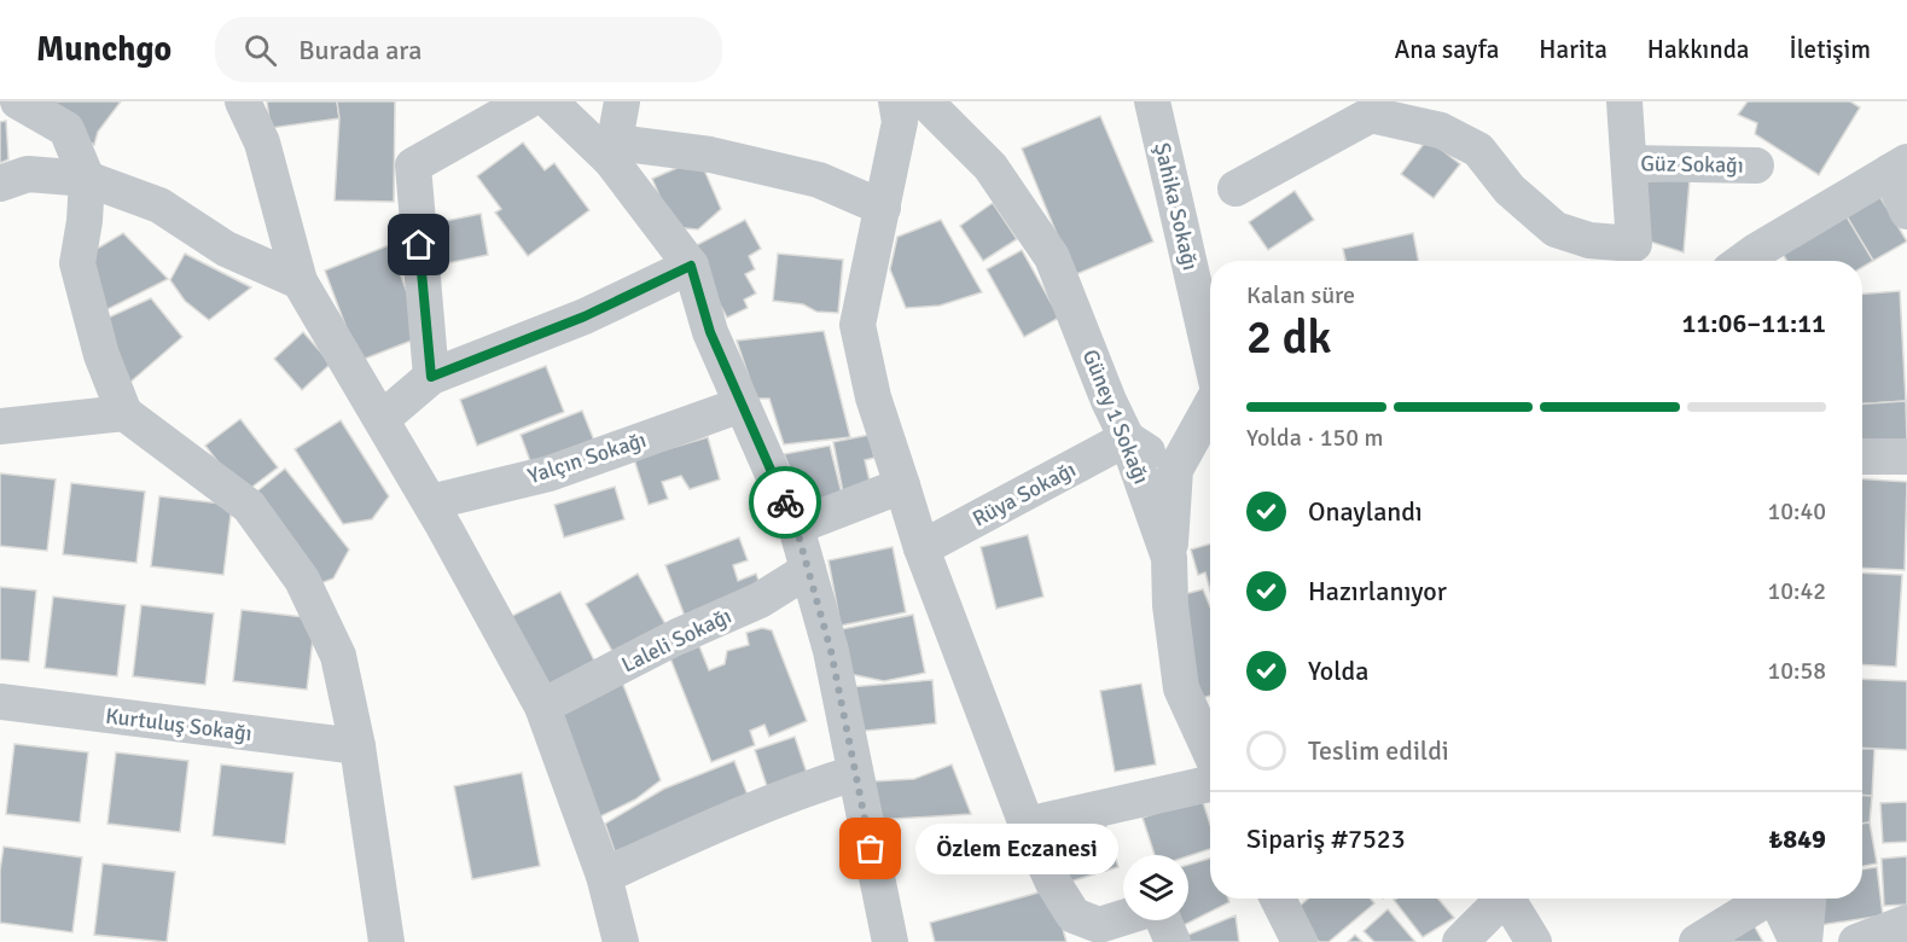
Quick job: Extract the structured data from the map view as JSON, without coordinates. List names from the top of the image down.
{
  "streets": {
    "street": [
      "Güz Sokağı",
      "Şahika Sokağı",
      "Güney 1 Sokağı",
      "Yalçın Sokağı",
      "Rüya Sokağı",
      "Laleli Sokağı",
      "Kurtuluş Sokağı"
    ]
  },
  "crossings": [
    ["Şahika Sokağı", "Güney 1 Sokağı"],
    ["Güney 1 Sokağı", "Rüya Sokağı"]
  ],
  "places": ["Özlem Eczanesi"],
  "page": {
    "header": "Munchgo",
    "search": "Burada ara",
    "nav": [
      "Ana sayfa",
      "Harita",
      "Hakkında",
      "İletişim"
    ],
    "heading": ["2 dk", "Kalan süre", "11:06–11:11"],
    "panel": ["Sipariş #7523", "₺849"],
    "bar": "Yolda · 150 m",
    "list": [
      ["Onaylandı", "10:40"],
      ["Hazırlanıyor", "10:42"],
      ["Yolda", "10:58"],
      "Teslim edildi"
    ],
    "bubble": "Özlem Eczanesi"
  }
}
